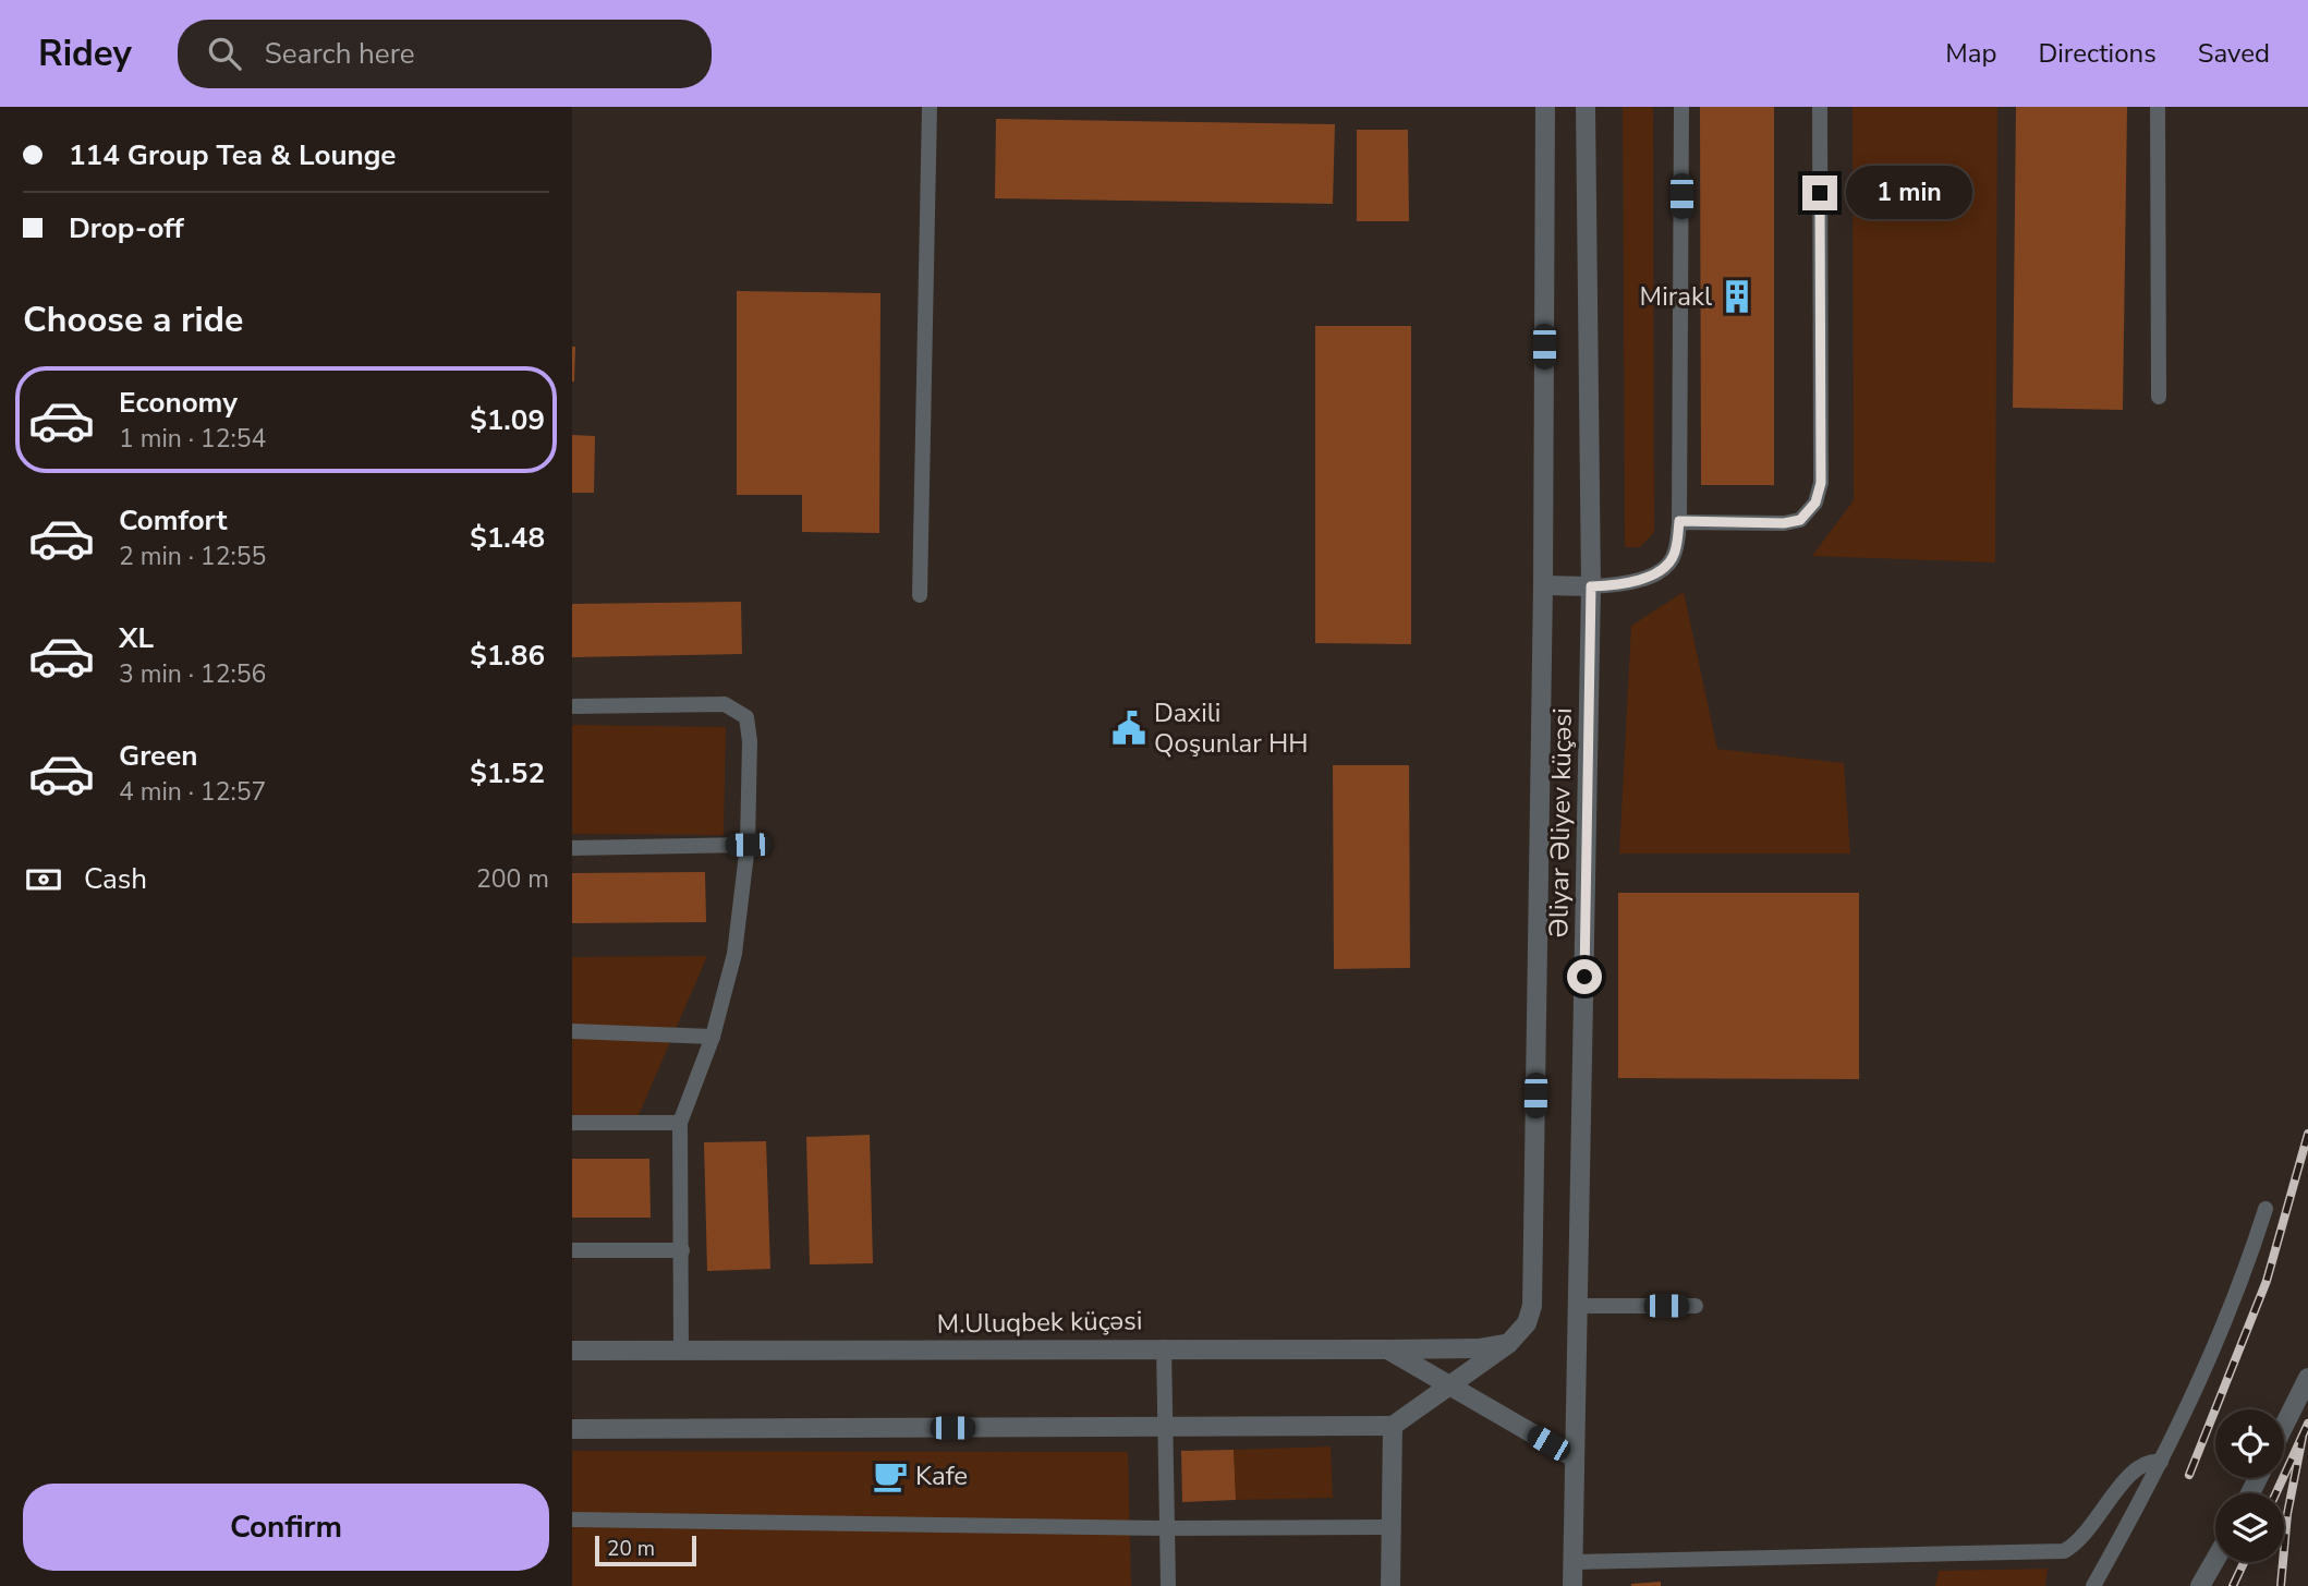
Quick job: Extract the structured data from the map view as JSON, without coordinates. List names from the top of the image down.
{
  "streets": {
    "street": ["Əliyar Əliyev küçəsi", "M.Uluqbek küçəsi"]
  },
  "crossings": [
    ["Əliyar Əliyev küçəsi", "M.Uluqbek küçəsi"]
  ],
  "places": {
    "building": ["Mirakl"],
    "public building": ["Daxili Qoşunlar HH"],
    "cafe": ["Kafe"]
  },
  "scale_bar": "20 m",
  "page": {
    "header": "Ridey",
    "search": "Search here",
    "nav": ["Map", "Directions", "Saved"],
    "banner": ["114 Group Tea & Lounge", "Drop-off"],
    "bubble": "1 min",
    "heading": "Choose a ride",
    "list": [
      {
        "name": "Economy",
        "note": "1 min · 12:54",
        "value": "$1.09"
      },
      {
        "name": "Comfort",
        "note": "2 min · 12:55",
        "value": "$1.48"
      },
      {
        "name": "XL",
        "note": "3 min · 12:56",
        "value": "$1.86"
      },
      {
        "name": "Green",
        "note": "4 min · 12:57",
        "value": "$1.52"
      }
    ],
    "pay": ["Cash", "200 m"],
    "buttons": "Confirm",
    "scale": "20 m"
  }
}
